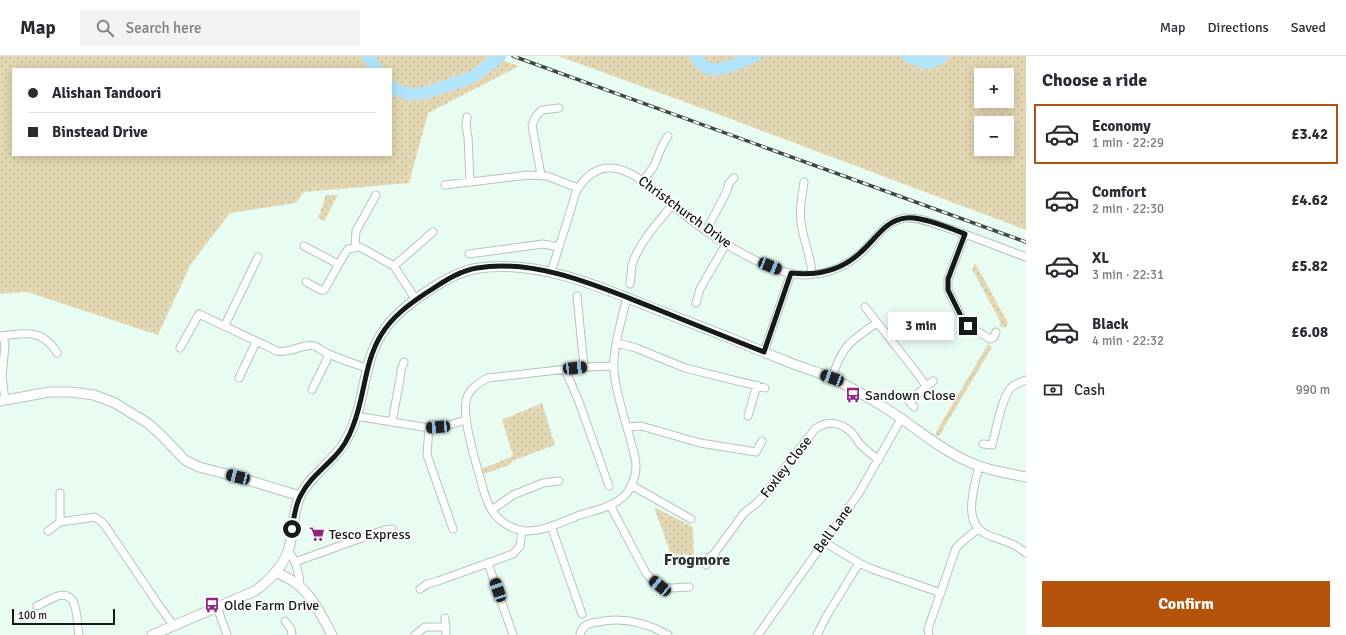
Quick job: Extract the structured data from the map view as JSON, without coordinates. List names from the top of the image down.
{
  "streets": {
    "street": ["Christchurch Drive", "Foxley Close", "Bell Lane"]
  },
  "crossings": [
    ["Foxley Close", "Bell Lane"]
  ],
  "districts": ["Frogmore"],
  "places": {
    "bus stop": ["Sandown Close", "Olde Farm Drive"],
    "supermarket": ["Tesco Express"]
  },
  "scale_bar": "100 m",
  "page": {
    "header": "Map",
    "search": "Search here",
    "nav": ["Map", "Directions", "Saved"],
    "heading": "Choose a ride",
    "map_buttons": ["+", "−"],
    "banner": ["Alishan Tandoori", "Binstead Drive"],
    "list": [
      {
        "name": "Economy",
        "note": "1 min · 22:29",
        "value": "£3.42"
      },
      {
        "name": "Comfort",
        "note": "2 min · 22:30",
        "value": "£4.62"
      },
      {
        "name": "XL",
        "note": "3 min · 22:31",
        "value": "£5.82"
      },
      {
        "name": "Black",
        "note": "4 min · 22:32",
        "value": "£6.08"
      }
    ],
    "bubble": "3 min",
    "pay": ["Cash", "990 m"],
    "buttons": "Confirm",
    "scale": "100 m"
  }
}
